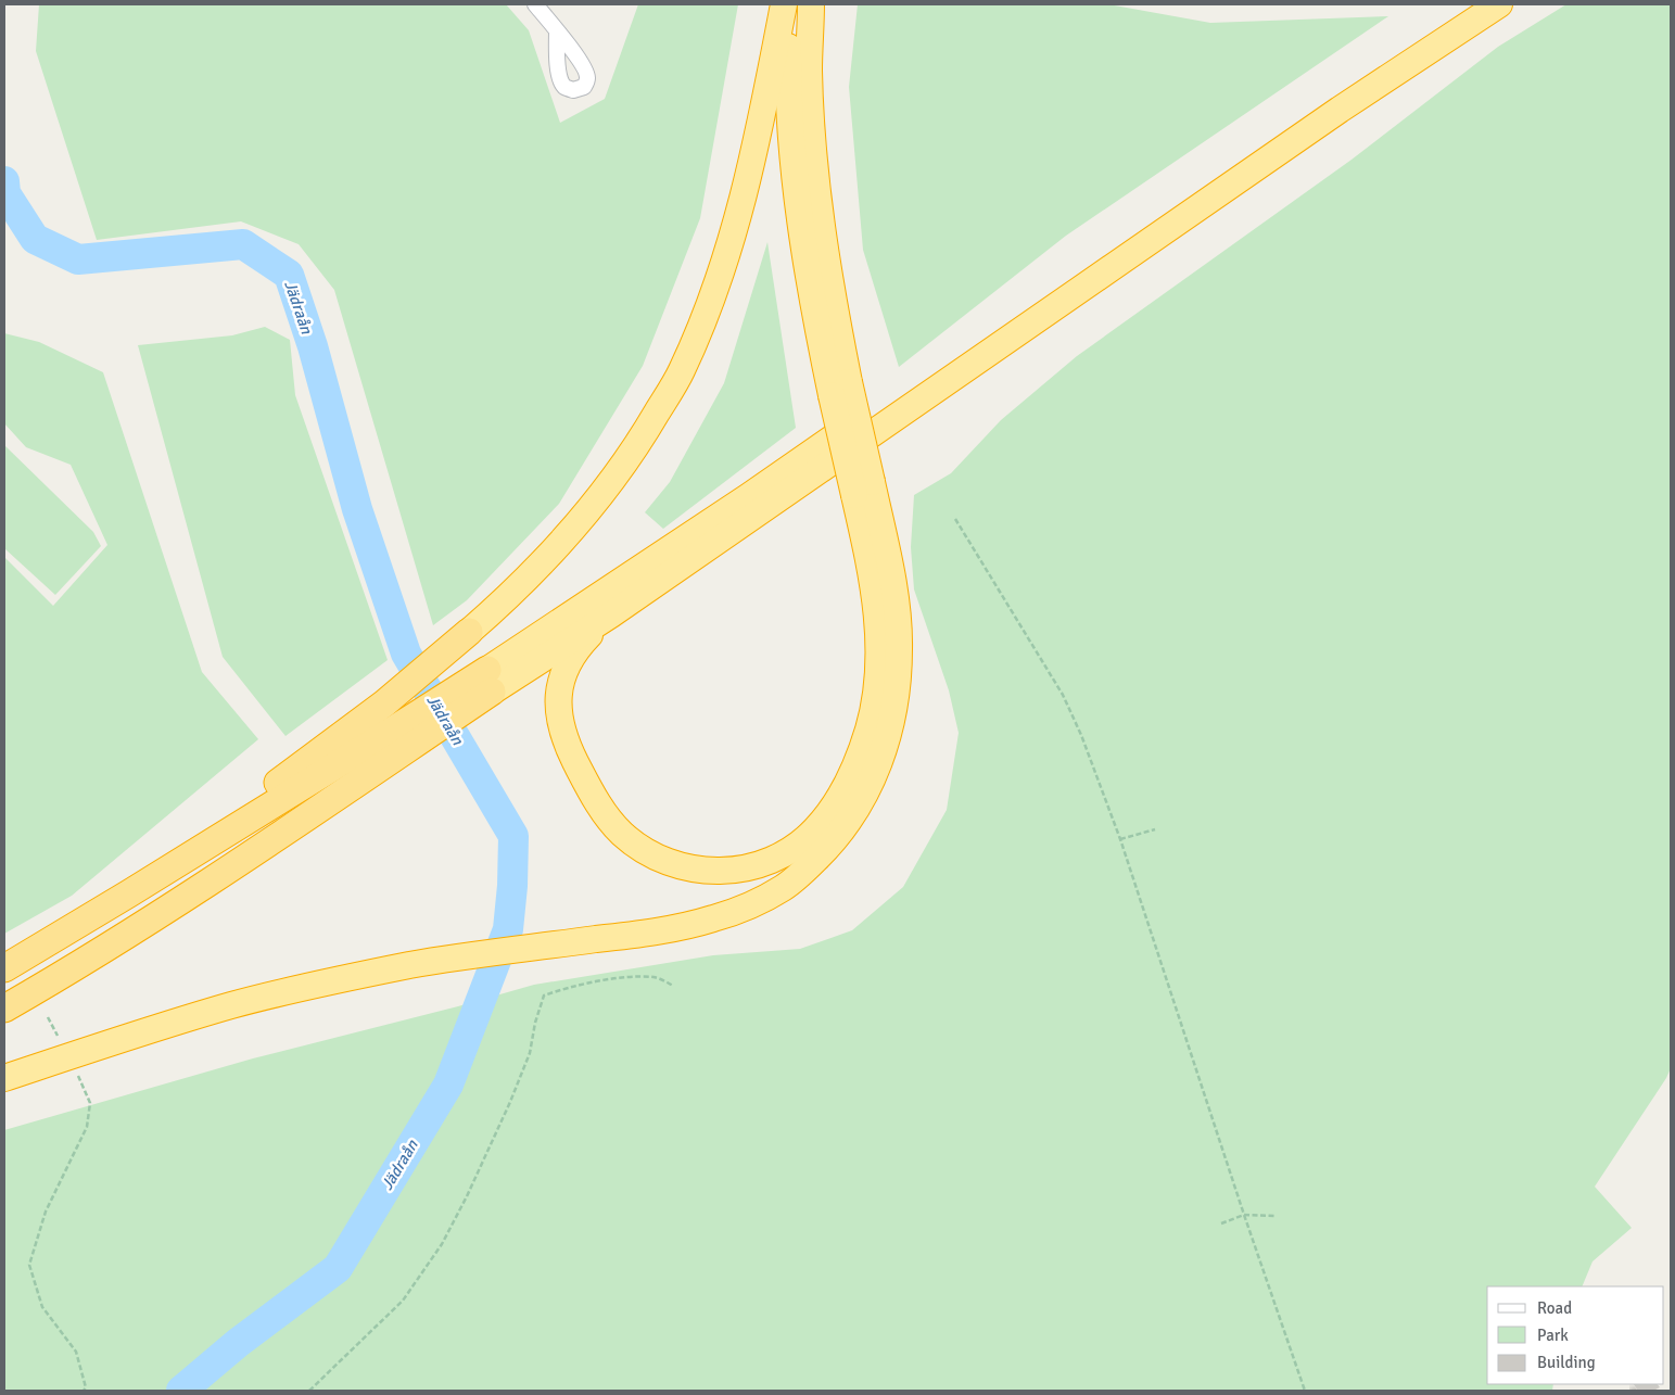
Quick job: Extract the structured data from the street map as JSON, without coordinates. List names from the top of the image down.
{
  "water": ["Jädraån"],
  "legend": ["Road", "Park", "Building"]
}
